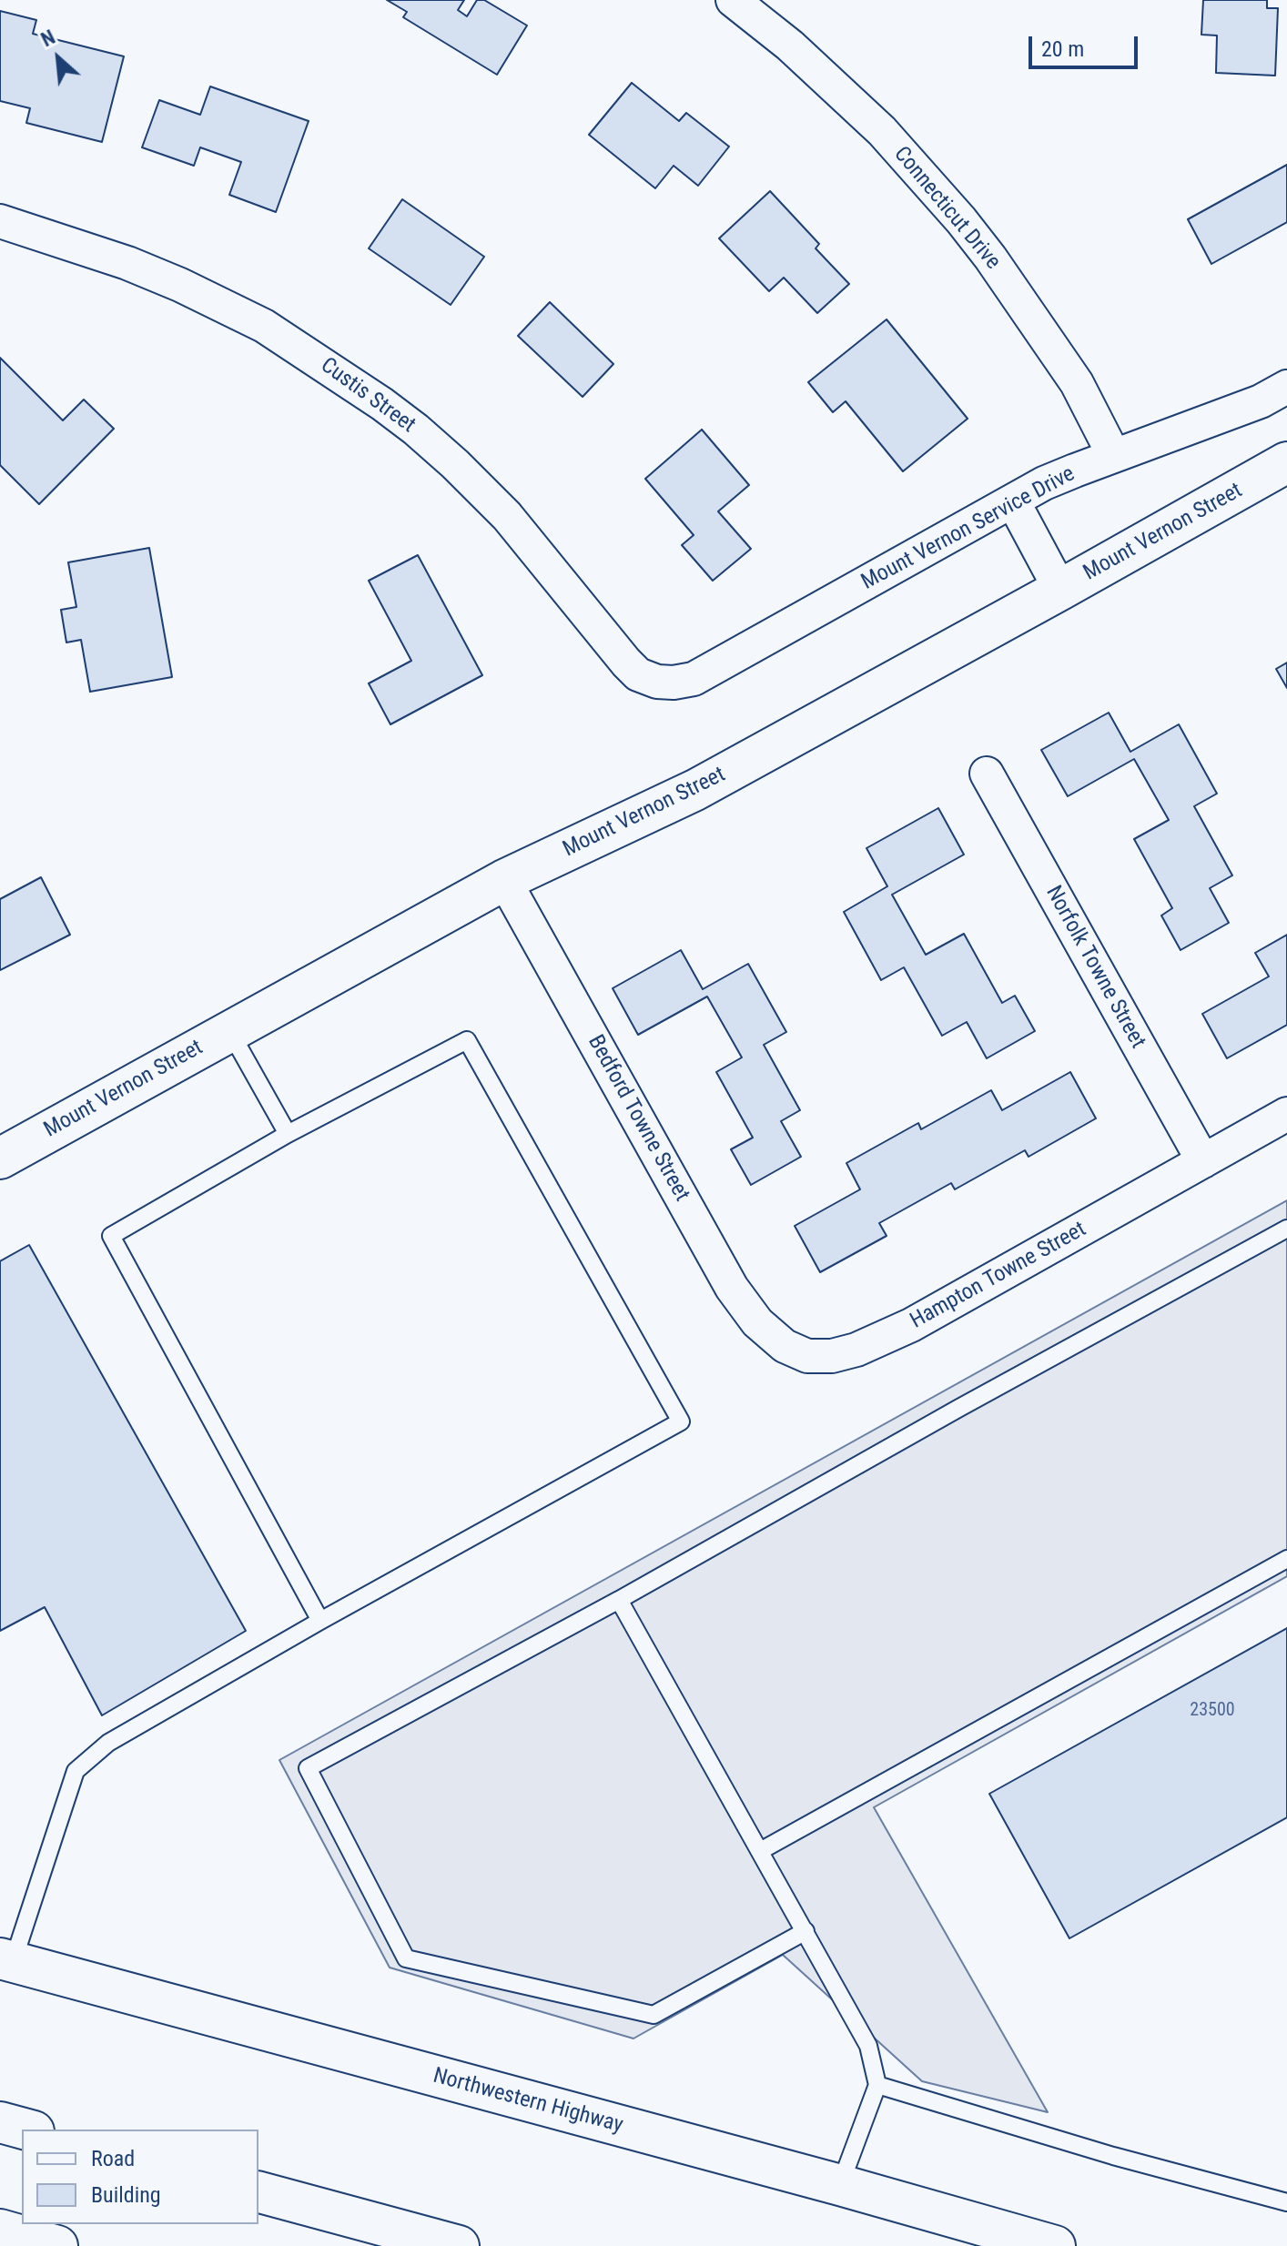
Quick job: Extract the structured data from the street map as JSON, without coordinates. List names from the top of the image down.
{
  "streets": {
    "main road": ["Mount Vernon Street", "Northwestern Highway"],
    "street": [
      "Connecticut Drive",
      "Custis Street",
      "Mount Vernon Service Drive",
      "Norfolk Towne Street",
      "Bedford Towne Street",
      "Hampton Towne Street"
    ]
  },
  "crossings": [
    ["Connecticut Drive", "Mount Vernon Service Drive"],
    ["Custis Street", "Mount Vernon Service Drive"],
    ["Mount Vernon Street", "Bedford Towne Street"],
    ["Norfolk Towne Street", "Hampton Towne Street"],
    ["Bedford Towne Street", "Hampton Towne Street"]
  ],
  "house_numbers": ["23500"],
  "legend": ["Road", "Building"],
  "scale_bar": "20 m",
  "north": "top left"
}
